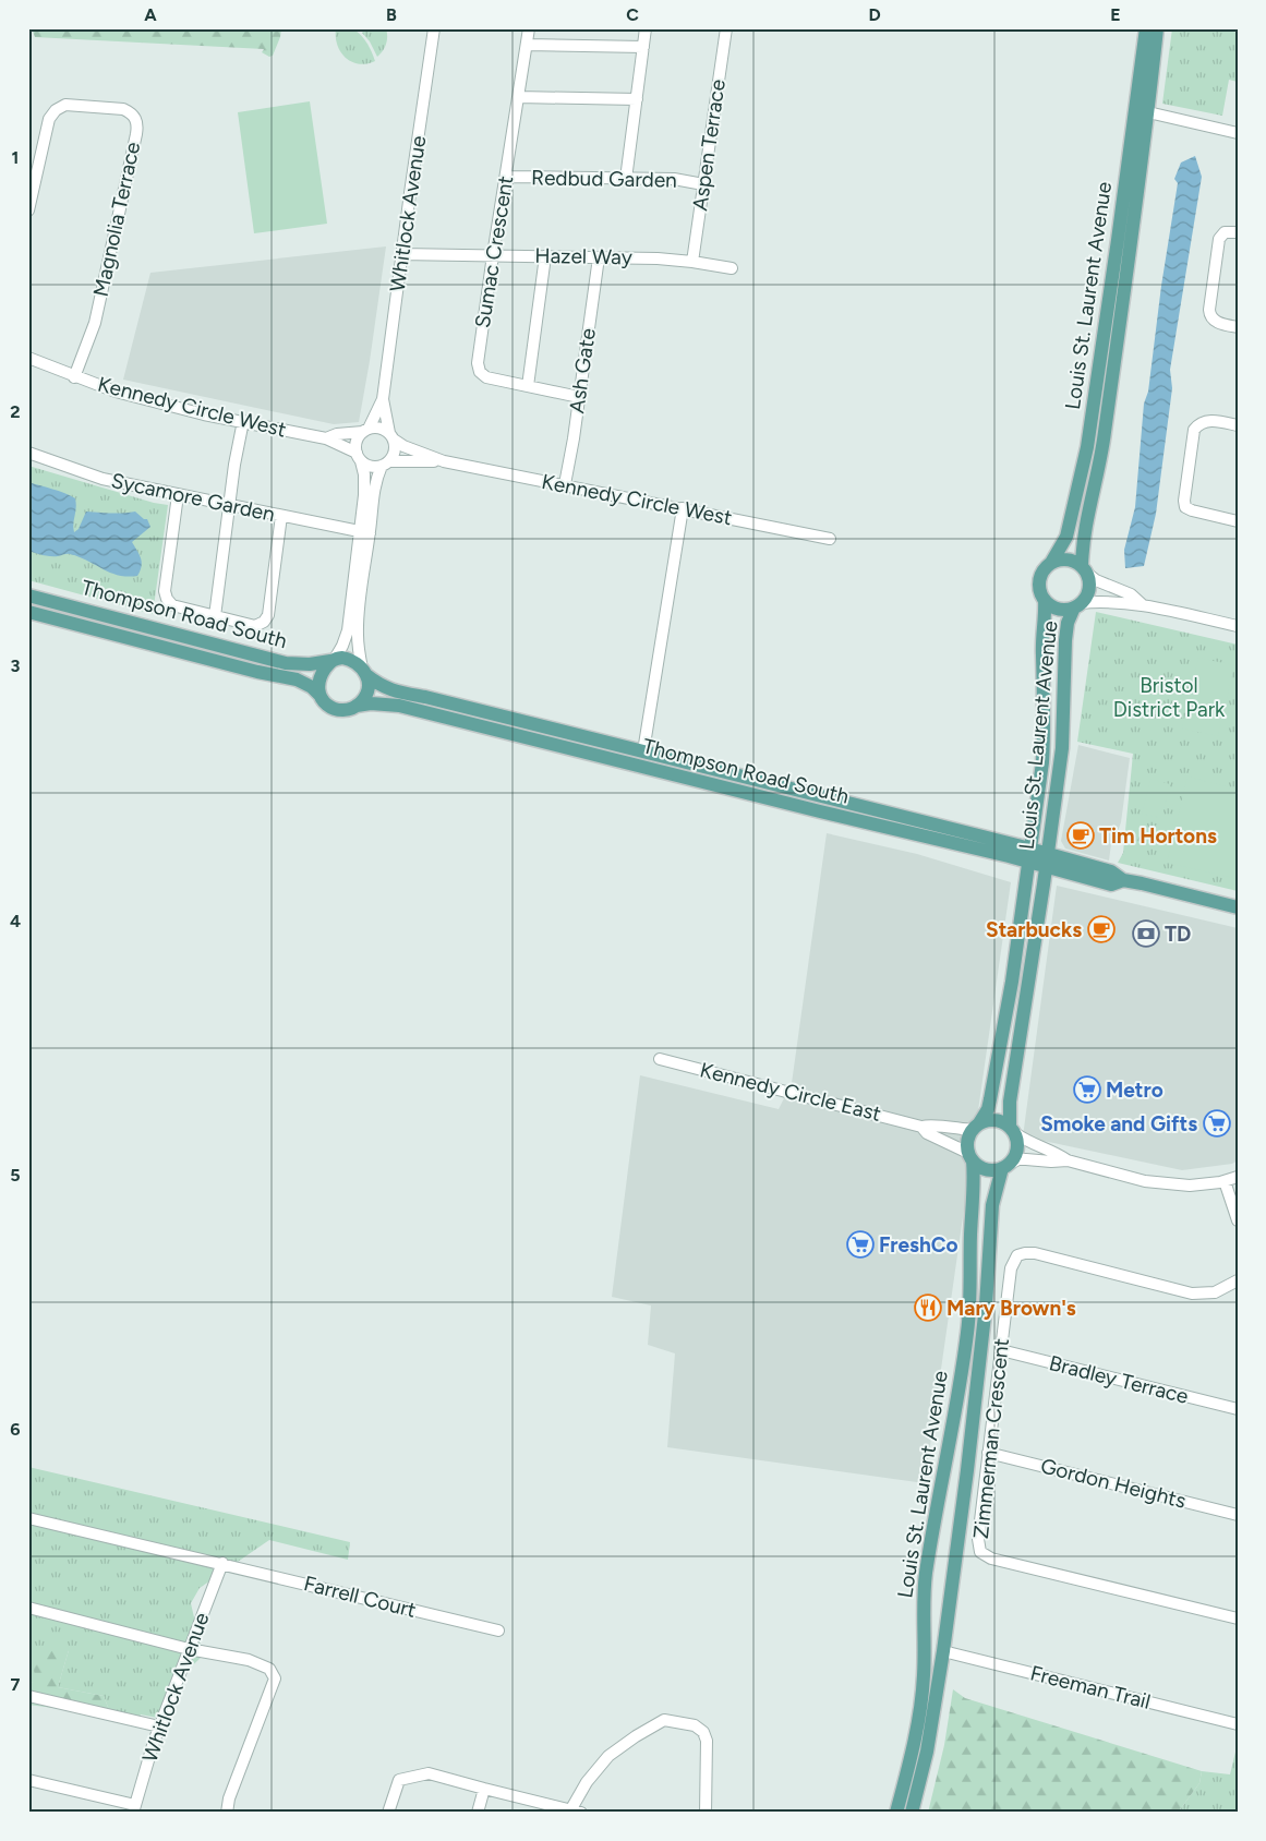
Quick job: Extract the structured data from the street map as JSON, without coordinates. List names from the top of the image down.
{
  "streets": {
    "main road": ["Louis St. Laurent Avenue", "Thompson Road South"],
    "street": [
      "Aspen Terrace",
      "Redbud Garden",
      "Whitlock Avenue",
      "Magnolia Terrace",
      "Sumac Crescent",
      "Hazel Way",
      "Ash Gate",
      "Kennedy Circle West",
      "Sycamore Garden",
      "Kennedy Circle East",
      "Bradley Terrace",
      "Zimmerman Crescent",
      "Gordon Heights",
      "Farrell Court",
      "Freeman Trail"
    ]
  },
  "crossings": [
    ["Aspen Terrace", "Redbud Garden"],
    ["Aspen Terrace", "Hazel Way"],
    ["Redbud Garden", "Sumac Crescent"],
    ["Whitlock Avenue", "Hazel Way"],
    ["Whitlock Avenue", "Kennedy Circle West"],
    ["Whitlock Avenue", "Farrell Court"],
    ["Magnolia Terrace", "Kennedy Circle West"],
    ["Sumac Crescent", "Hazel Way"],
    ["Sumac Crescent", "Ash Gate"],
    ["Hazel Way", "Ash Gate"],
    ["Louis St. Laurent Avenue", "Thompson Road South"],
    ["Louis St. Laurent Avenue", "Kennedy Circle East"],
    ["Louis St. Laurent Avenue", "Freeman Trail"],
    ["Ash Gate", "Kennedy Circle West"],
    ["Bradley Terrace", "Zimmerman Crescent"],
    ["Zimmerman Crescent", "Gordon Heights"]
  ],
  "parks": ["Bristol District Park"],
  "places": {
    "cafe": ["Tim Hortons", "Starbucks"],
    "bank": ["TD"],
    "supermarket": ["Metro", "Smoke and Gifts", "FreshCo"],
    "restaurant": ["Mary Brown's"]
  },
  "grid": {
    "columns": [
      "A",
      "B",
      "C",
      "D",
      "E"
    ],
    "rows": [
      "1",
      "2",
      "3",
      "4",
      "5",
      "6",
      "7"
    ]
  }
}
